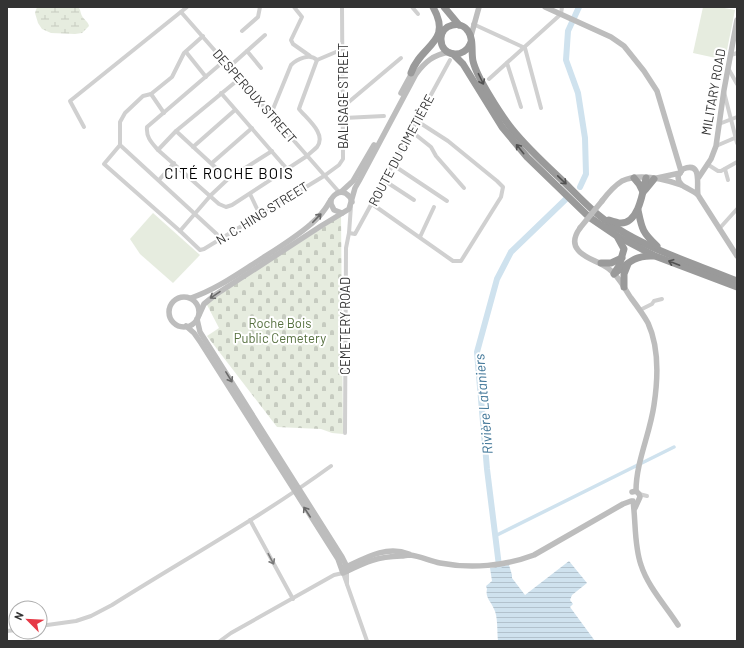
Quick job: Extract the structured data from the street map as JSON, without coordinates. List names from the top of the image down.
{
  "streets": {
    "main road": ["MILITARY ROAD"],
    "street": [
      "DESPEROUX STREET",
      "BALISAGE STREET",
      "ROUTE DU CIMETIÈRE",
      "N. C. HING STREET",
      "CEMETERY ROAD"
    ]
  },
  "crossings": [
    ["DESPEROUX STREET", "BALISAGE STREET"],
    ["DESPEROUX STREET", "N. C. HING STREET"],
    ["DESPEROUX STREET", "CEMETERY ROAD"],
    ["BALISAGE STREET", "N. C. HING STREET"],
    ["ROUTE DU CIMETIÈRE", "CEMETERY ROAD"]
  ],
  "districts": ["CITÉ ROCHE BOIS"],
  "water": ["Rivière Lataniers"],
  "parks": ["Roche Bois Public Cemetery"],
  "north": "top left"
}
